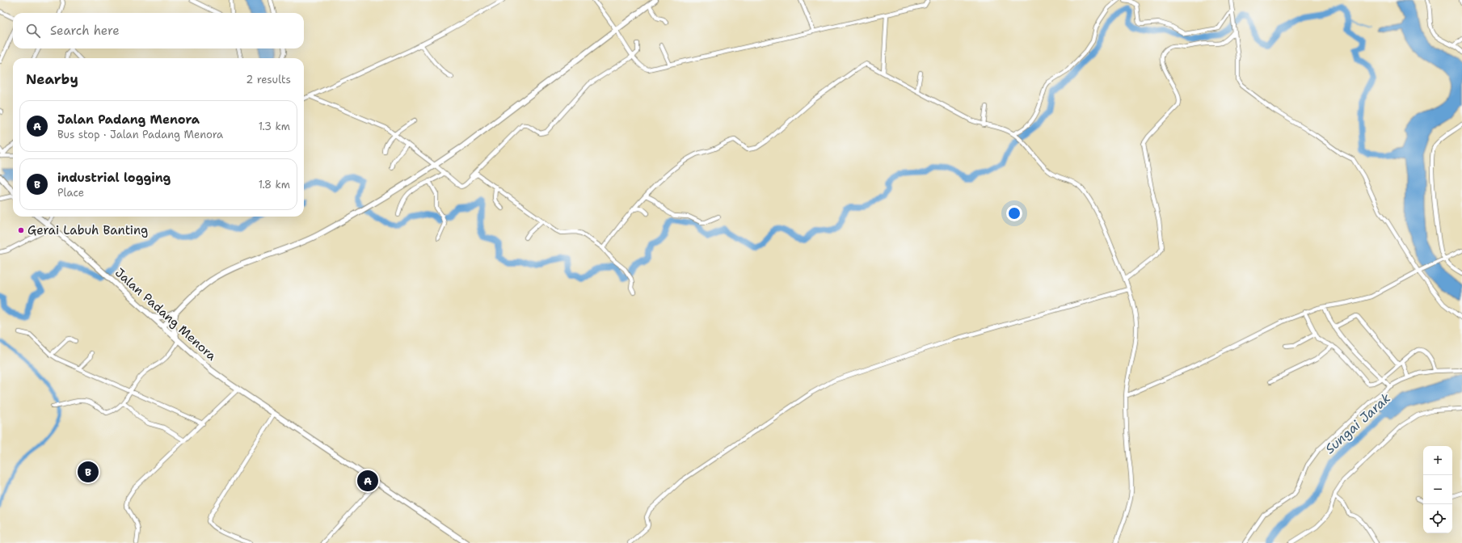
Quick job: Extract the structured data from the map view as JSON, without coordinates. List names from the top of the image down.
{
  "streets": {
    "street": ["Jalan Padang Menora"]
  },
  "water": ["Sungai Jarak"],
  "places": ["Gerai Labuh Banting"],
  "page": {
    "search": "Search here",
    "heading": ["Nearby", "2 results"],
    "list": [
      {
        "mark": "A",
        "name": "Jalan Padang Menora",
        "note": "Bus stop · Jalan Padang Menora",
        "value": "1.3 km"
      },
      {
        "mark": "B",
        "name": "industrial logging",
        "note": "Place",
        "value": "1.8 km"
      }
    ],
    "map_buttons": ["+", "−"],
    "pins": ["B", "A"]
  }
}
